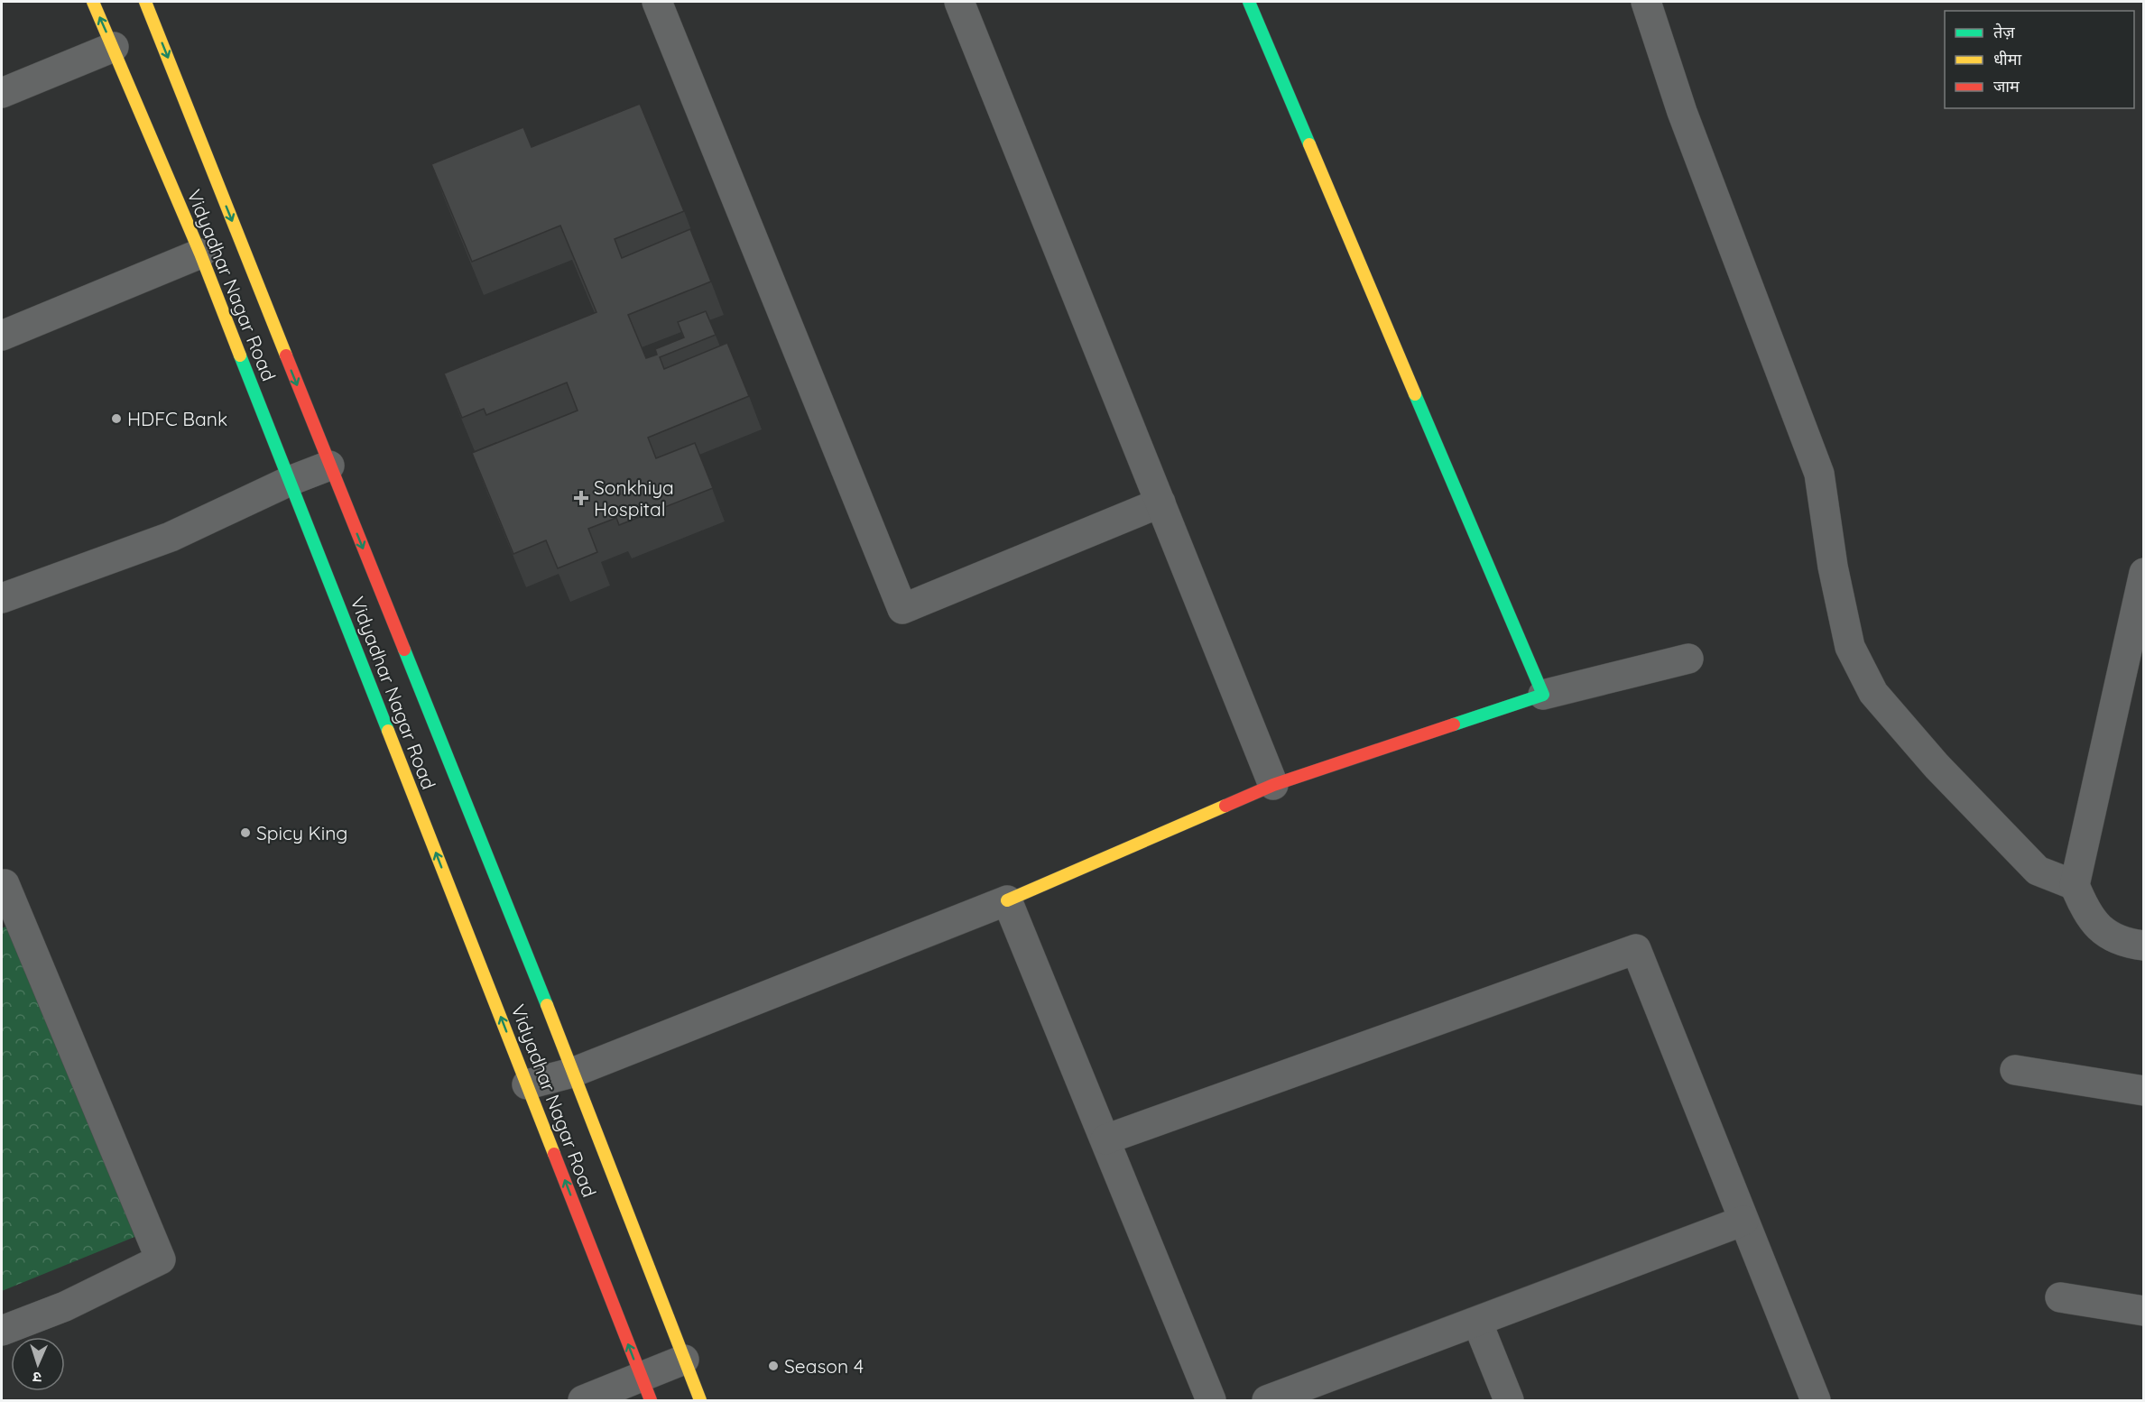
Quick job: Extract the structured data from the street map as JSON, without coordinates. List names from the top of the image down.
{
  "streets": {
    "main road": ["Vidyadhar Nagar Road"]
  },
  "places": {
    "other": ["HDFC Bank", "Spicy King", "Season 4"],
    "health": ["Sonkhiya Hospital"]
  },
  "legend": ["तेज़", "धीमा", "जाम"],
  "north": "bottom"
}
